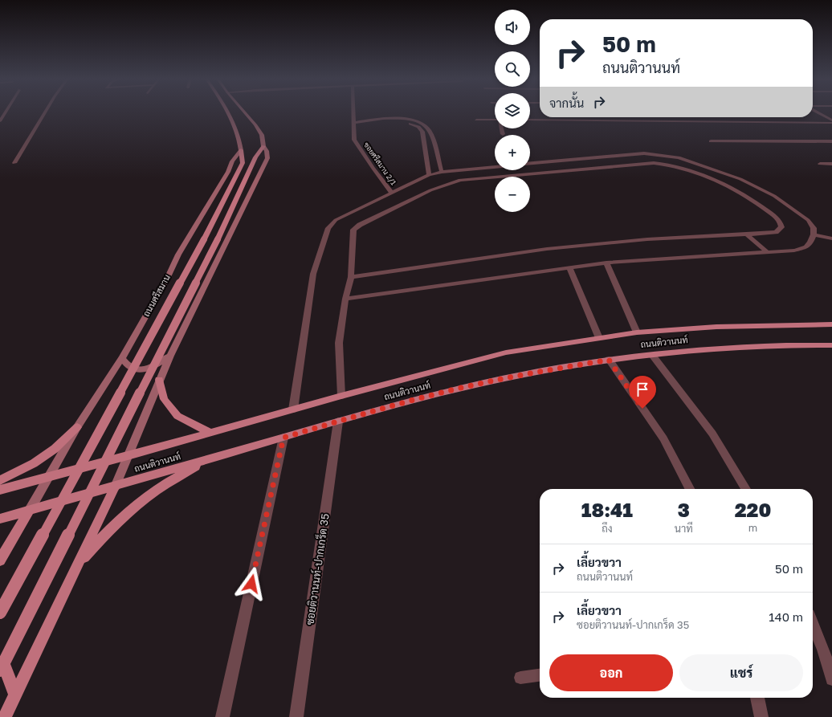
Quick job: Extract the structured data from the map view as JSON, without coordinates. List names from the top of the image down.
{
  "streets": {
    "main road": ["ถนนศรีสมาน", "ถนนติวานนท์"],
    "street": ["ซอยศรีสมาน 2/1", "ซอยติวานนท์-ปากเกร็ด 35"]
  },
  "crossings": [
    ["ถนนศรีสมาน", "ถนนติวานนท์"],
    ["ถนนติวานนท์", "ซอยติวานนท์-ปากเกร็ด 35"]
  ],
  "page": {
    "map_buttons": ["+", "−"],
    "turn": ["50 m", "ถนนติวานนท์"],
    "then": "จากนั้น",
    "eta": [
      "18:41",
      "ถึง",
      "3",
      "นาที",
      "220",
      "m"
    ],
    "list": [
      {
        "name": "เลี้ยวขวา",
        "note": "ถนนติวานนท์",
        "value": "50 m"
      },
      {
        "name": "เลี้ยวขวา",
        "note": "ซอยติวานนท์-ปากเกร็ด 35",
        "value": "140 m"
      }
    ],
    "buttons": ["ออก", "แชร์"]
  }
}
